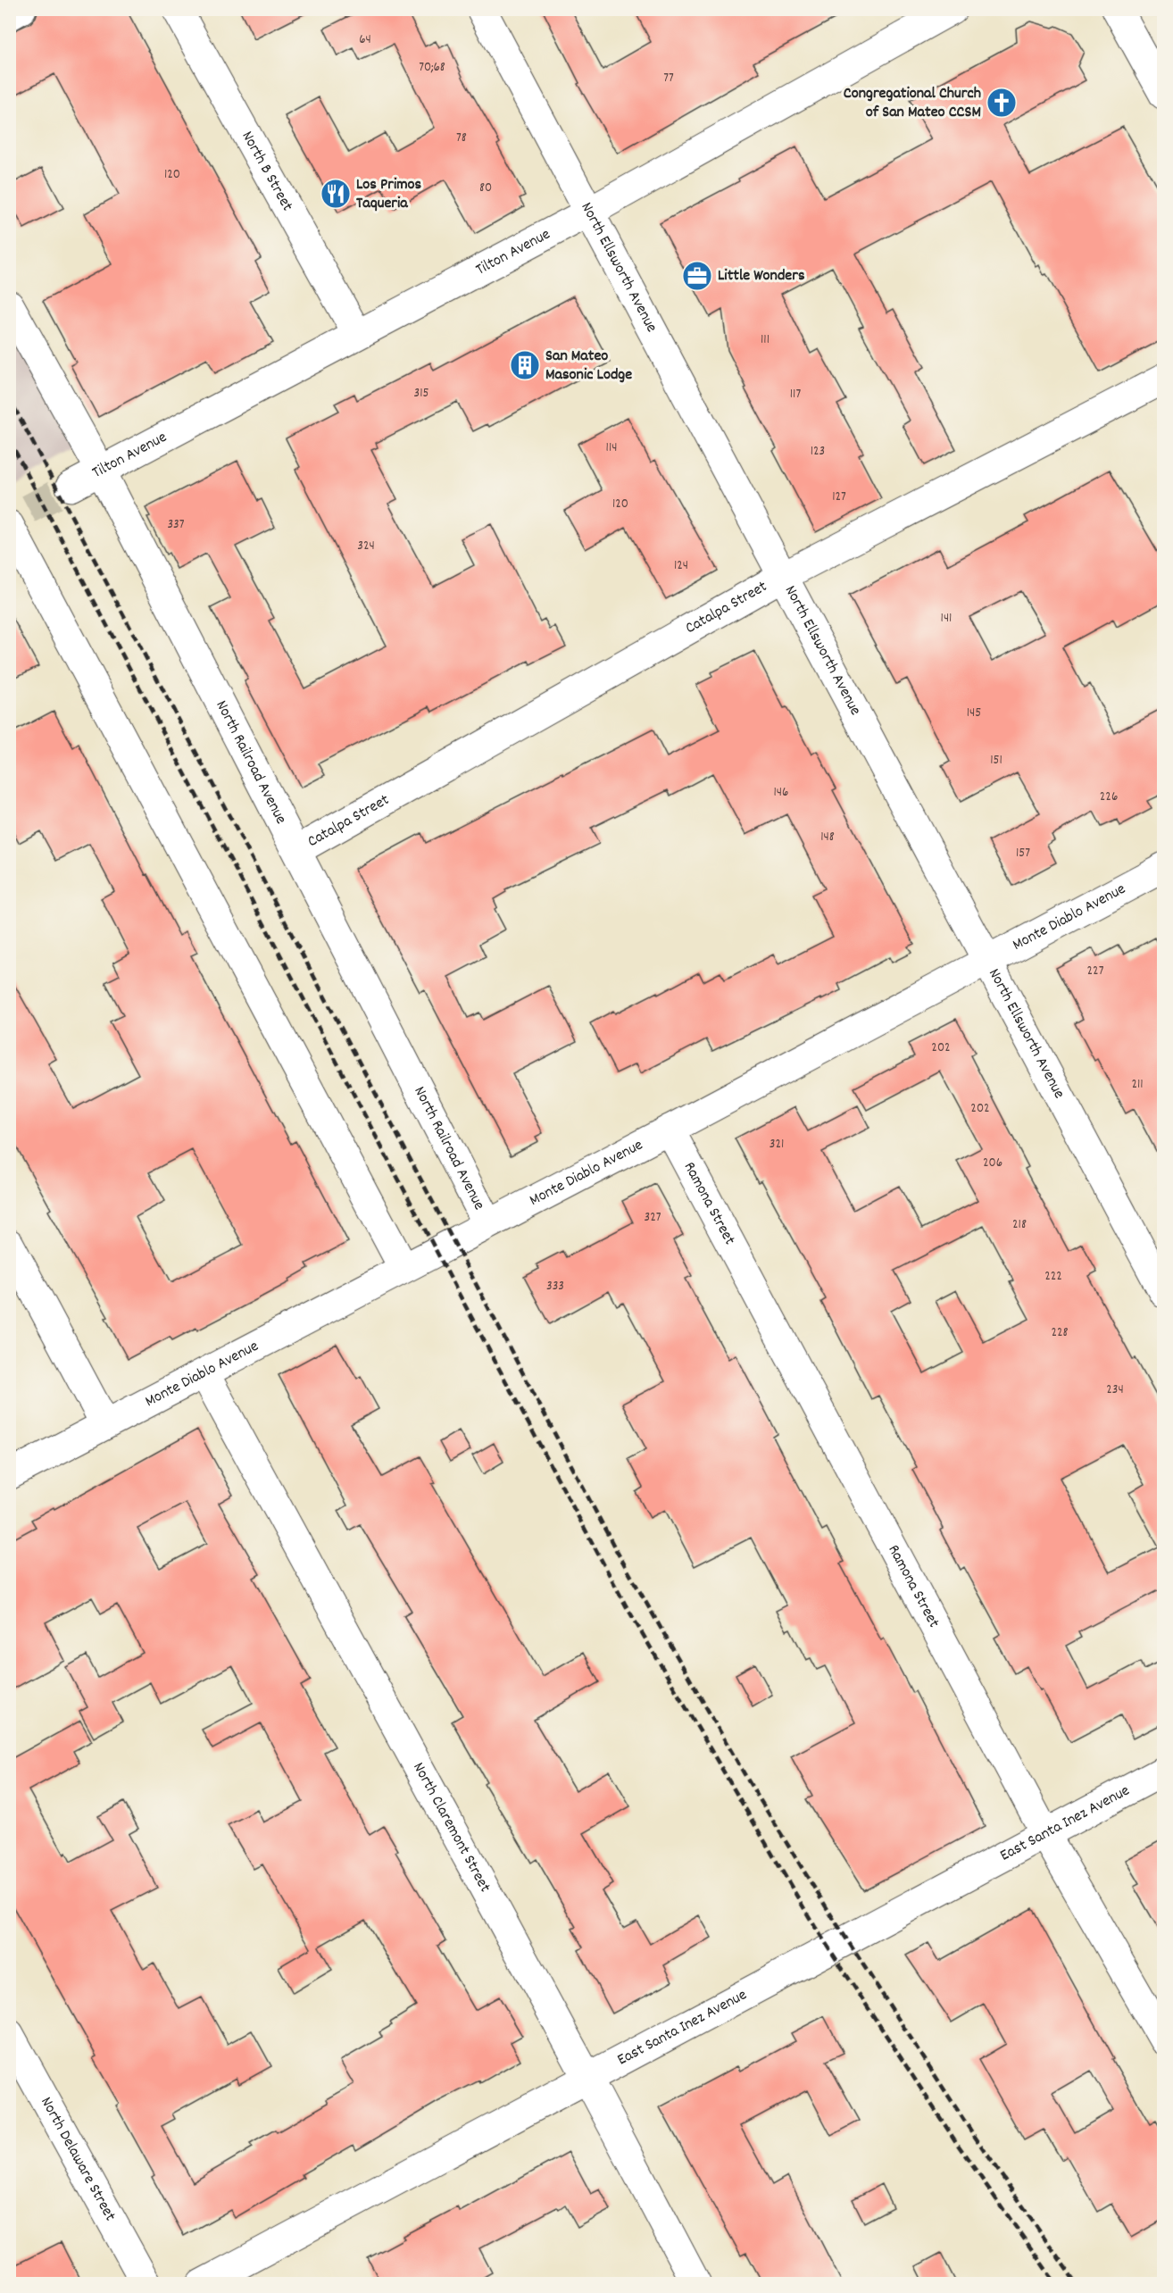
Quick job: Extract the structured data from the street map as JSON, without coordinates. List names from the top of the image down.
{
  "streets": {
    "street": [
      "North B Street",
      "Tilton Avenue",
      "North Ellsworth Avenue",
      "Catalpa Street",
      "North Railroad Avenue",
      "Monte Diablo Avenue",
      "Ramona Street",
      "East Santa Inez Avenue",
      "North Claremont Street",
      "North Delaware Street"
    ]
  },
  "crossings": [
    ["North B Street", "Tilton Avenue"],
    ["Tilton Avenue", "North Ellsworth Avenue"],
    ["Tilton Avenue", "North Railroad Avenue"],
    ["North Ellsworth Avenue", "Catalpa Street"],
    ["North Ellsworth Avenue", "Monte Diablo Avenue"],
    ["Catalpa Street", "North Railroad Avenue"],
    ["North Railroad Avenue", "Monte Diablo Avenue"],
    ["Monte Diablo Avenue", "Ramona Street"],
    ["Monte Diablo Avenue", "North Claremont Street"],
    ["Ramona Street", "East Santa Inez Avenue"],
    ["East Santa Inez Avenue", "North Claremont Street"]
  ],
  "places": {
    "church": ["Congregational Church of San Mateo CCSM"],
    "restaurant": ["Los Primos Taqueria"],
    "office": ["Little Wonders"],
    "building": ["San Mateo Masonic Lodge"]
  },
  "house_numbers": [
    "64",
    "70;68",
    "77",
    "78",
    "120",
    "80",
    "111",
    "315",
    "117",
    "114",
    "123",
    "127",
    "120",
    "337",
    "324",
    "124",
    "141",
    "145",
    "151",
    "146",
    "226",
    "148",
    "157",
    "227",
    "202",
    "211",
    "202",
    "321",
    "206",
    "327",
    "218",
    "222",
    "333",
    "228",
    "234"
  ]
}
